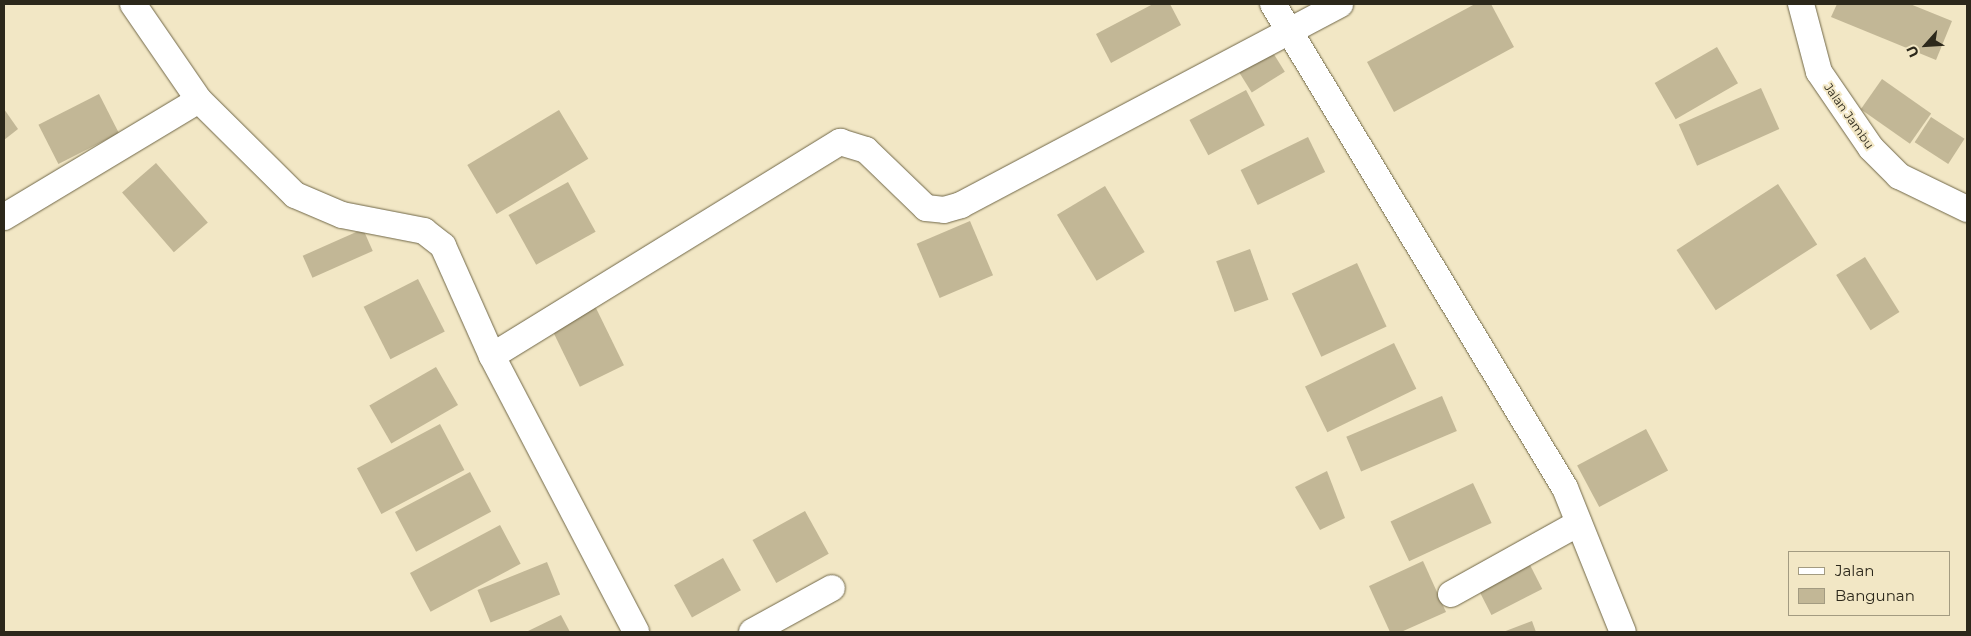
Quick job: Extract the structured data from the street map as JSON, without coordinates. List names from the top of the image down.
{
  "streets": {
    "street": ["Jalan Jambu"]
  },
  "legend": ["Jalan", "Bangunan"],
  "north": "bottom left"
}
